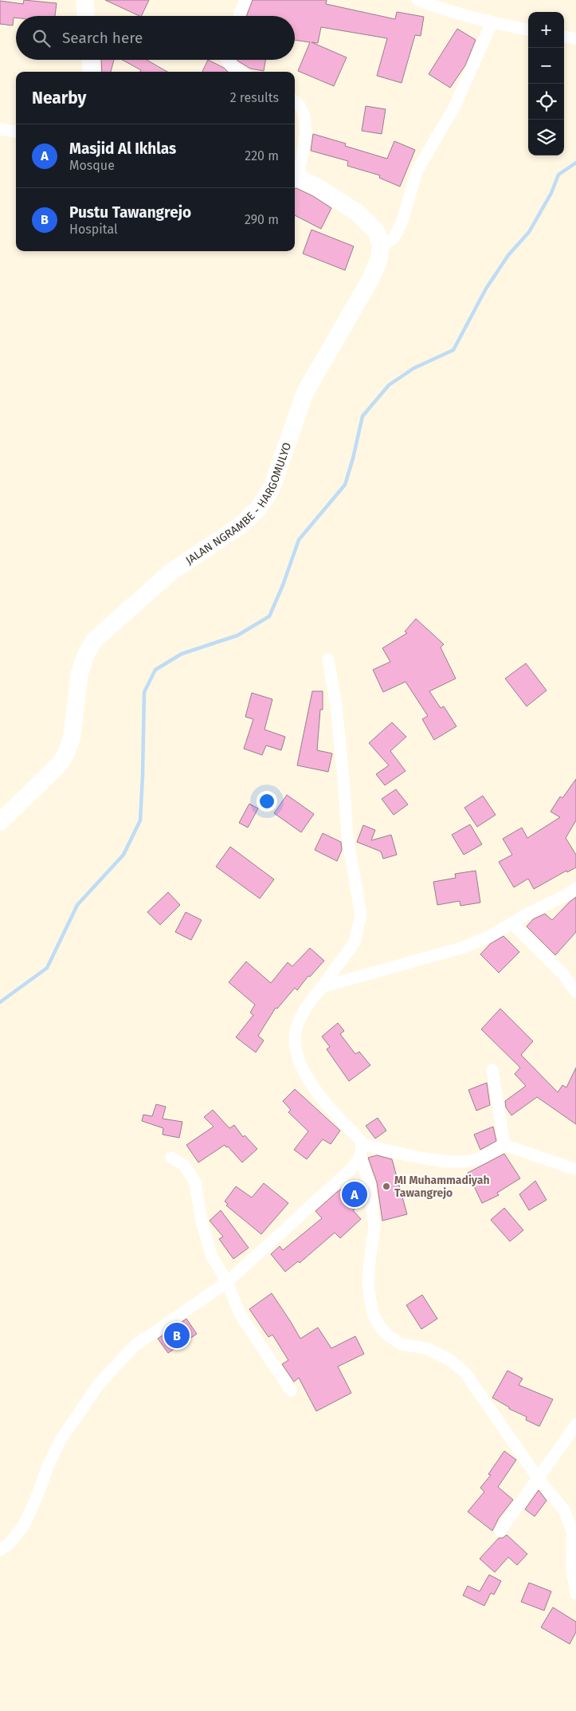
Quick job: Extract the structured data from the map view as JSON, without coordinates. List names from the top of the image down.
{
  "streets": {
    "main road": ["JALAN NGRAMBE - HARGOMULYO"]
  },
  "places": ["MI Muhammadiyah Tawangrejo"],
  "page": {
    "map_buttons": ["+", "−"],
    "search": "Search here",
    "heading": ["Nearby", "2 results"],
    "list": [
      {
        "mark": "A",
        "name": "Masjid Al Ikhlas",
        "note": "Mosque",
        "value": "220 m"
      },
      {
        "mark": "B",
        "name": "Pustu Tawangrejo",
        "note": "Hospital",
        "value": "290 m"
      }
    ],
    "pins": ["A", "B"]
  }
}
